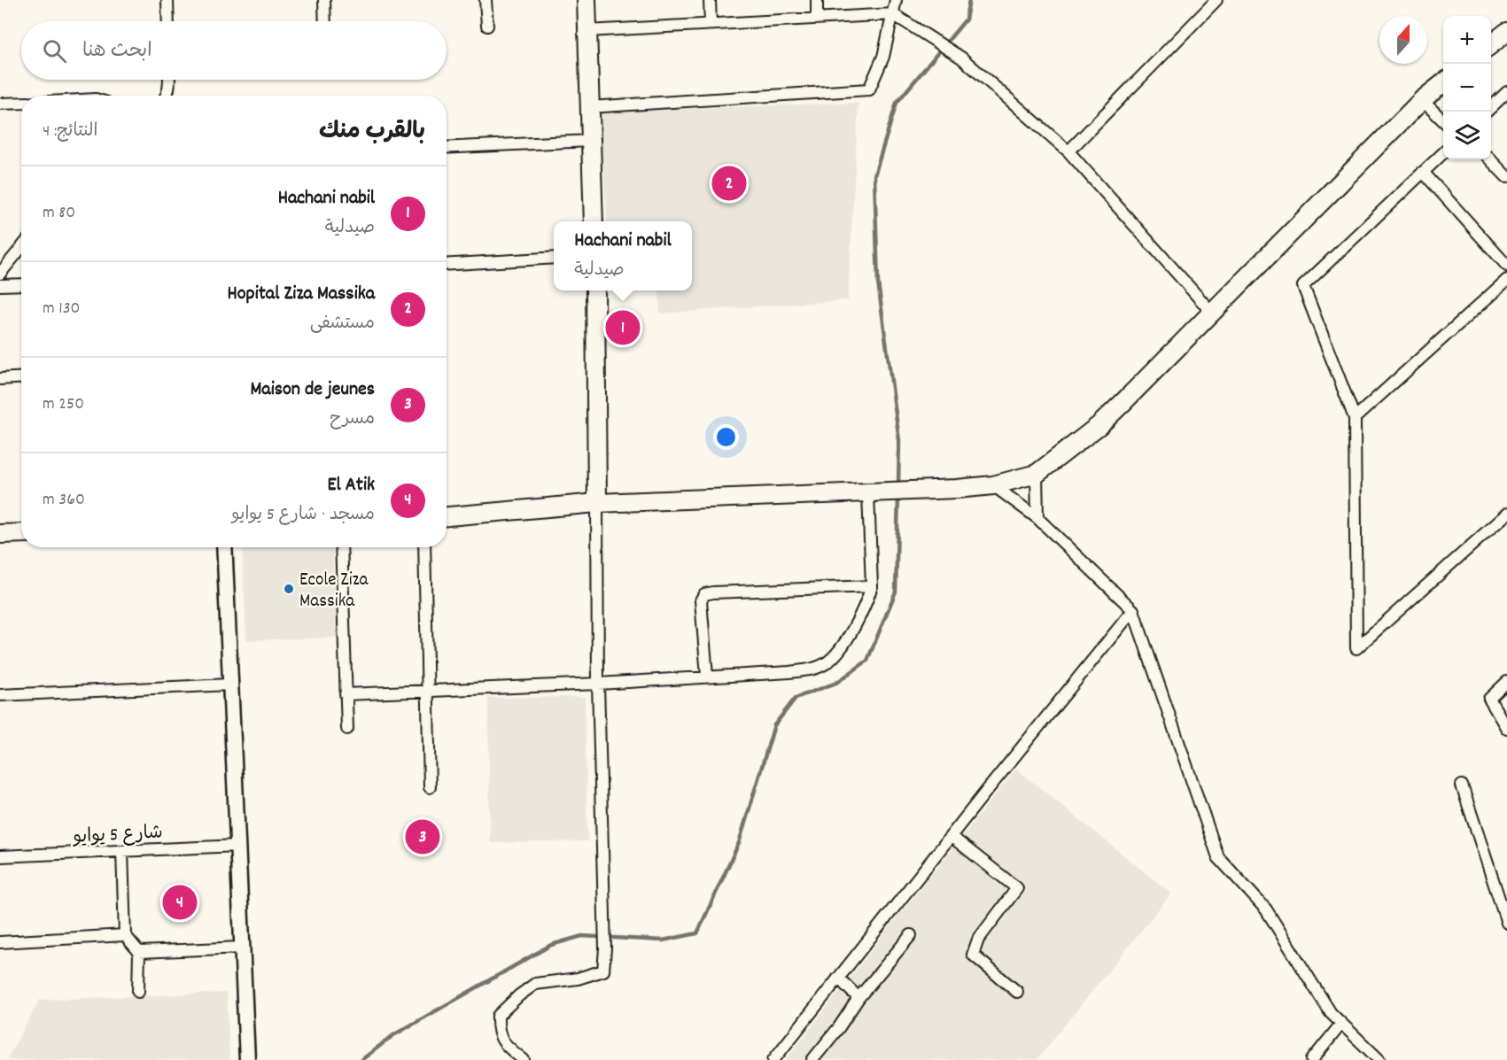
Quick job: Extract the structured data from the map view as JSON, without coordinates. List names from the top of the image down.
{
  "streets": {
    "street": ["شارع 5 يوايو"]
  },
  "places": ["Ecole Ziza Massika"],
  "north": "top",
  "page": {
    "map_buttons": ["+", "−"],
    "search": "ابحث هنا",
    "heading": ["بالقرب منك", "النتائج: 4"],
    "pins": [
      "2",
      "1",
      "3",
      "4"
    ],
    "list": [
      {
        "mark": "1",
        "name": "Hachani nabil",
        "note": "صيدلية",
        "value": "80 m"
      },
      {
        "mark": "2",
        "name": "Hopital Ziza Massika",
        "note": "مستشفى",
        "value": "130 m"
      },
      {
        "mark": "3",
        "name": "Maison de jeunes",
        "note": "مسرح",
        "value": "250 m"
      },
      {
        "mark": "4",
        "name": "El Atik",
        "note": "مسجد · شارع 5 يوايو",
        "value": "360 m"
      }
    ],
    "popup": ["Hachani nabil", "صيدلية"]
  }
}
